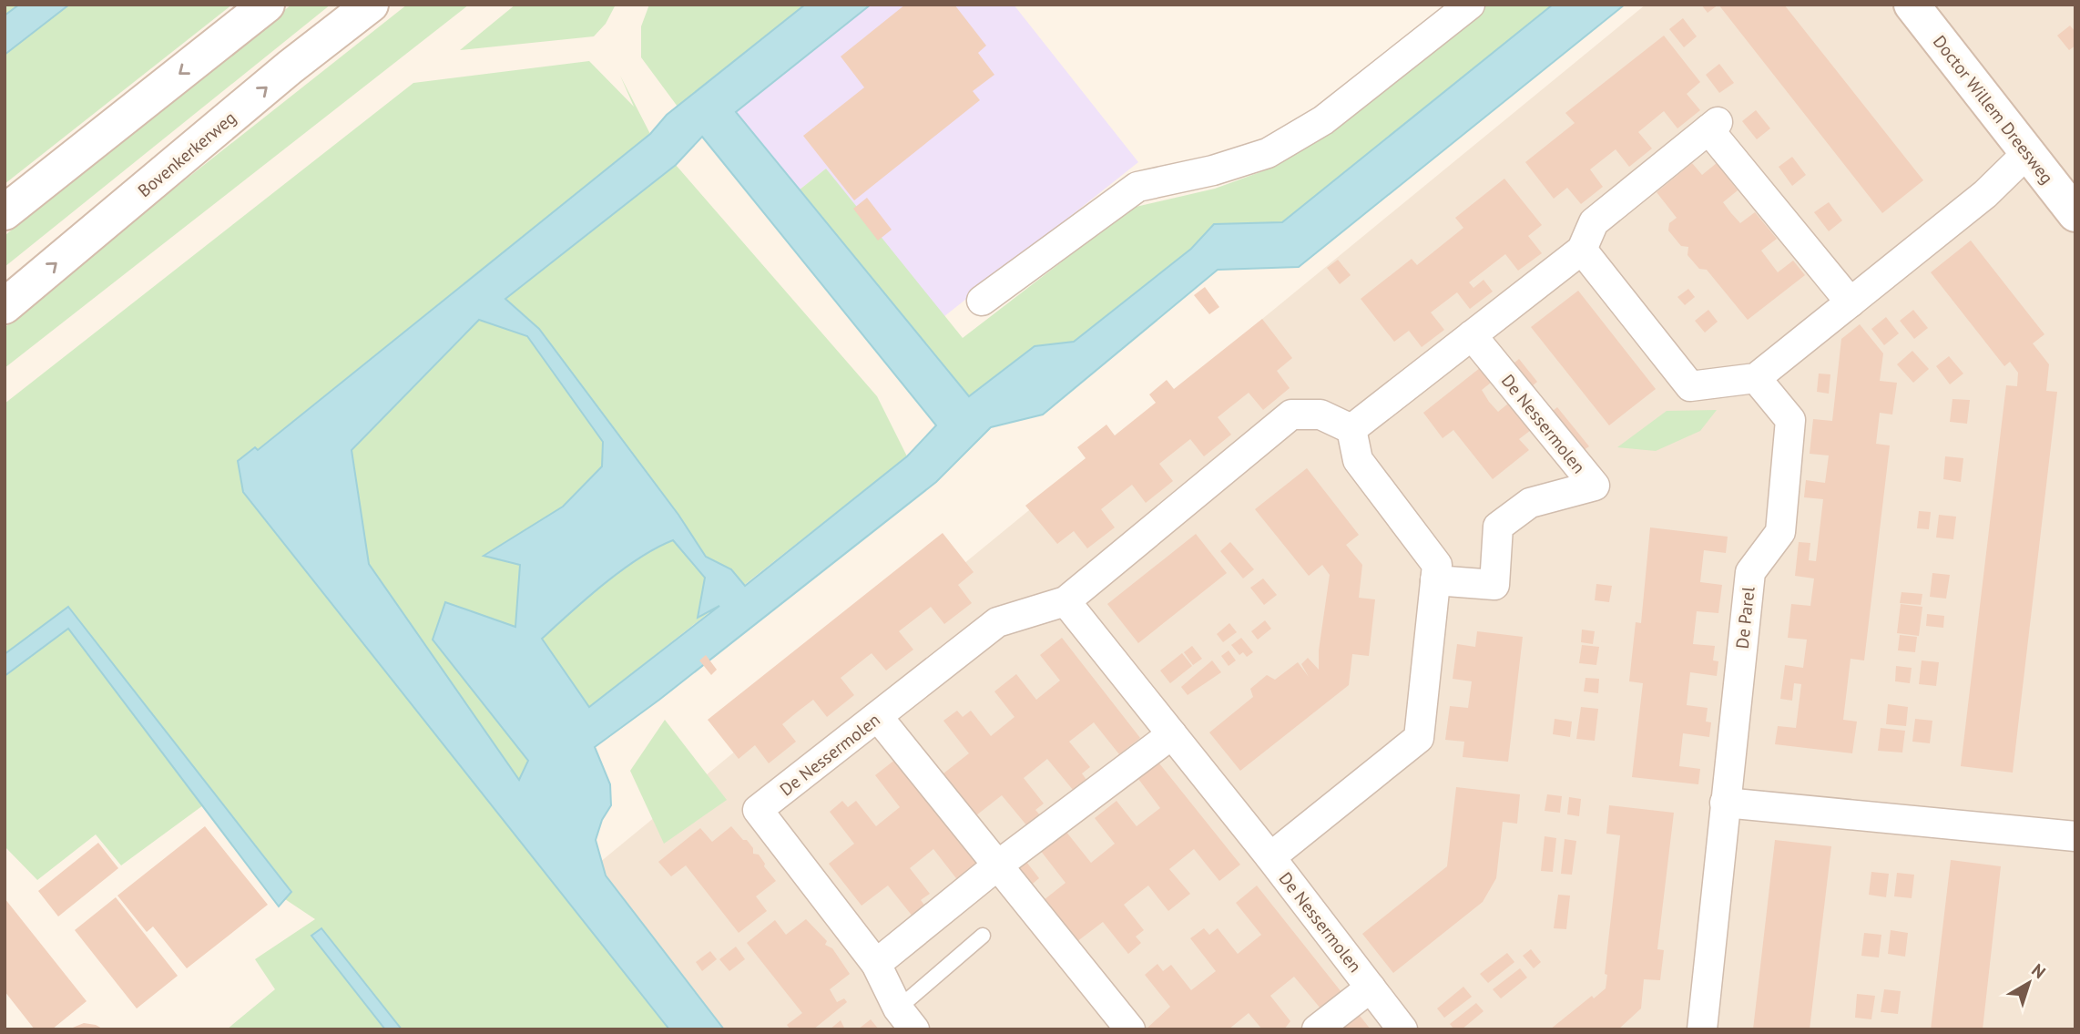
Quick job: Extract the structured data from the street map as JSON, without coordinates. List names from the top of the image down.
{
  "streets": {
    "main road": ["Doctor Willem Dreesweg", "Bovenkerkerweg"],
    "street": ["De Nessermolen", "De Parel"]
  },
  "north": "top right"
}
